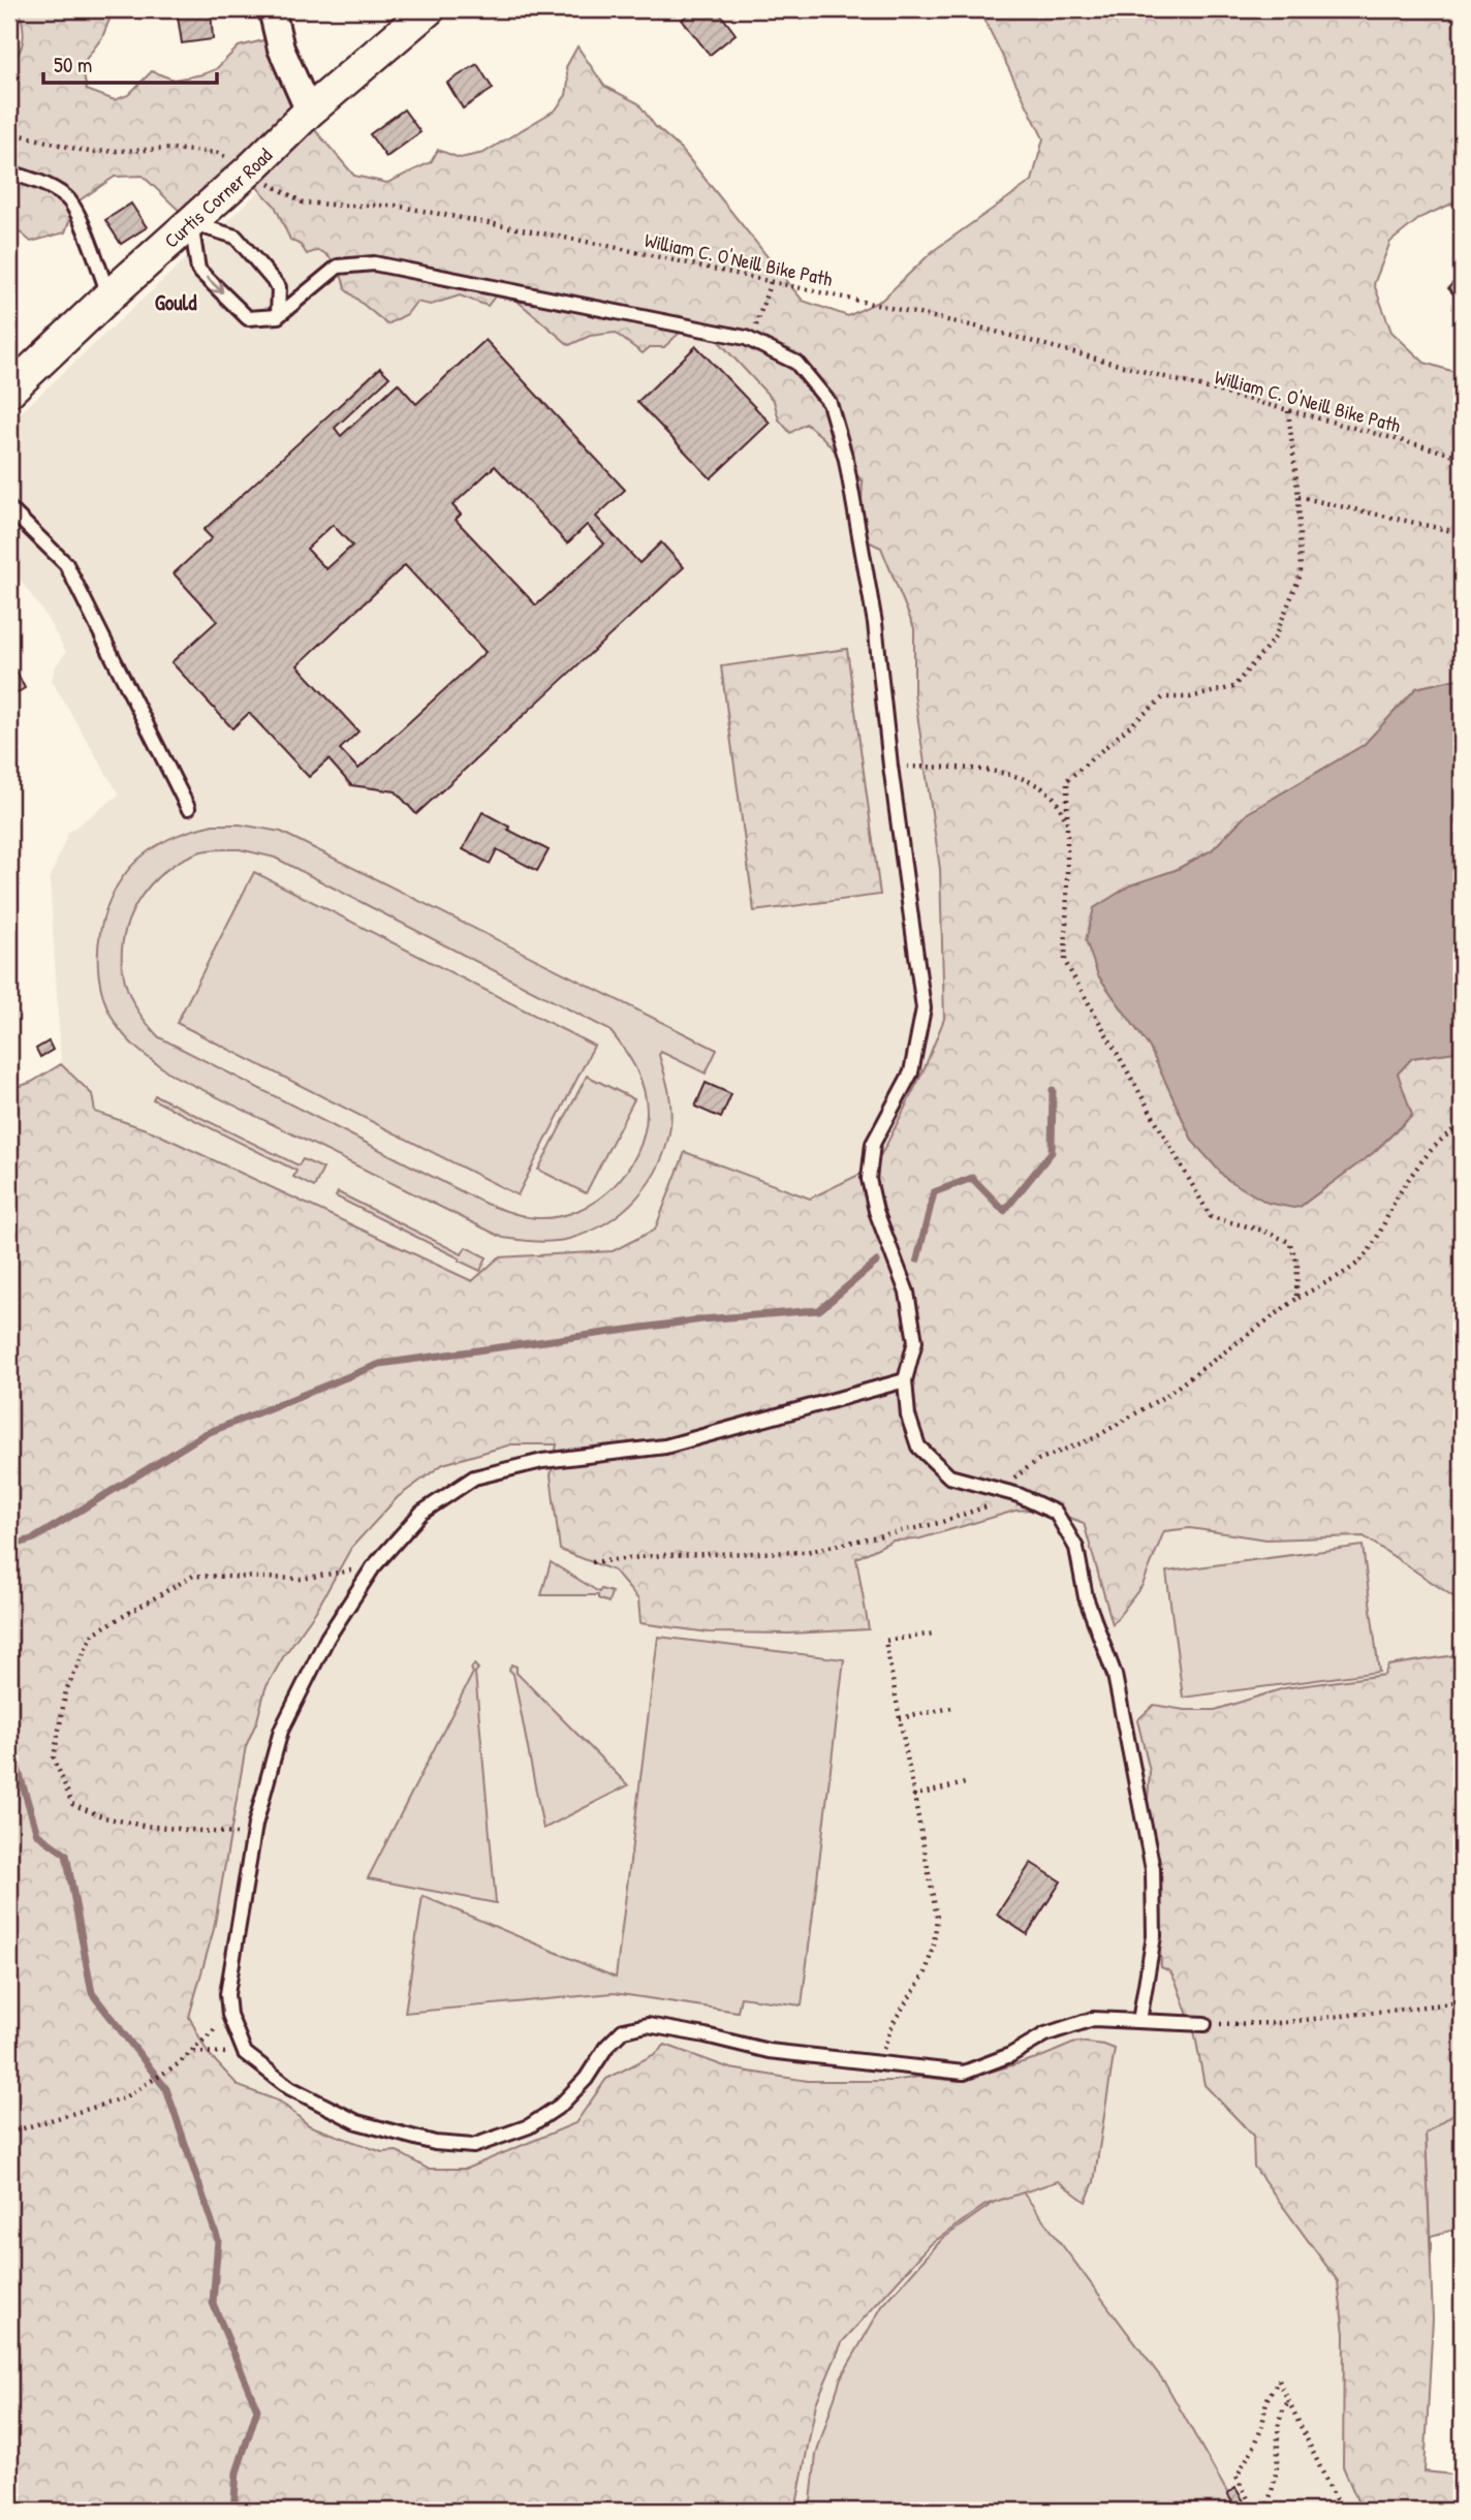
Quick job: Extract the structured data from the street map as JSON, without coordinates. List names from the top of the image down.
{
  "streets": {
    "street": ["Curtis Corner Road"],
    "path": ["William C. O'Neill Bike Path"]
  },
  "crossings": [
    ["Curtis Corner Road", "William C. O'Neill Bike Path"]
  ],
  "districts": ["Gould"],
  "scale_bar": "50 m"
}
